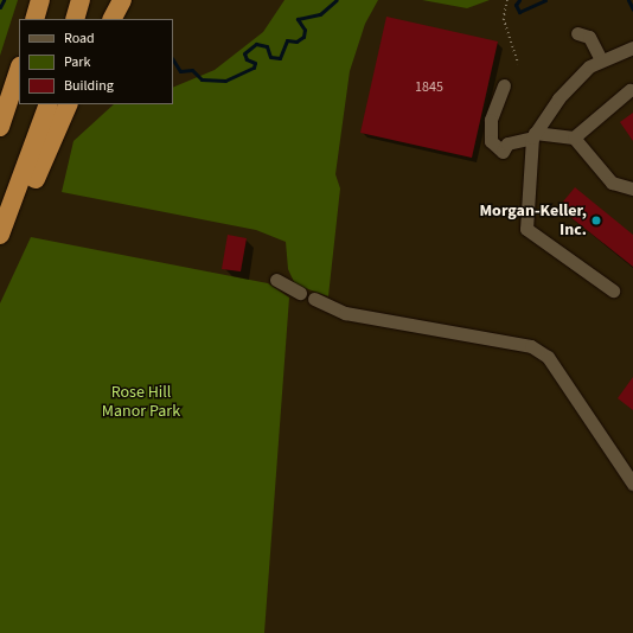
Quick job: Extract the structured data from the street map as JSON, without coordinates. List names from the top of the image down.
{
  "parks": ["Rose Hill Manor Park"],
  "places": ["Morgan-Keller, Inc."],
  "house_numbers": ["1845"],
  "legend": ["Road", "Park", "Building"]
}
